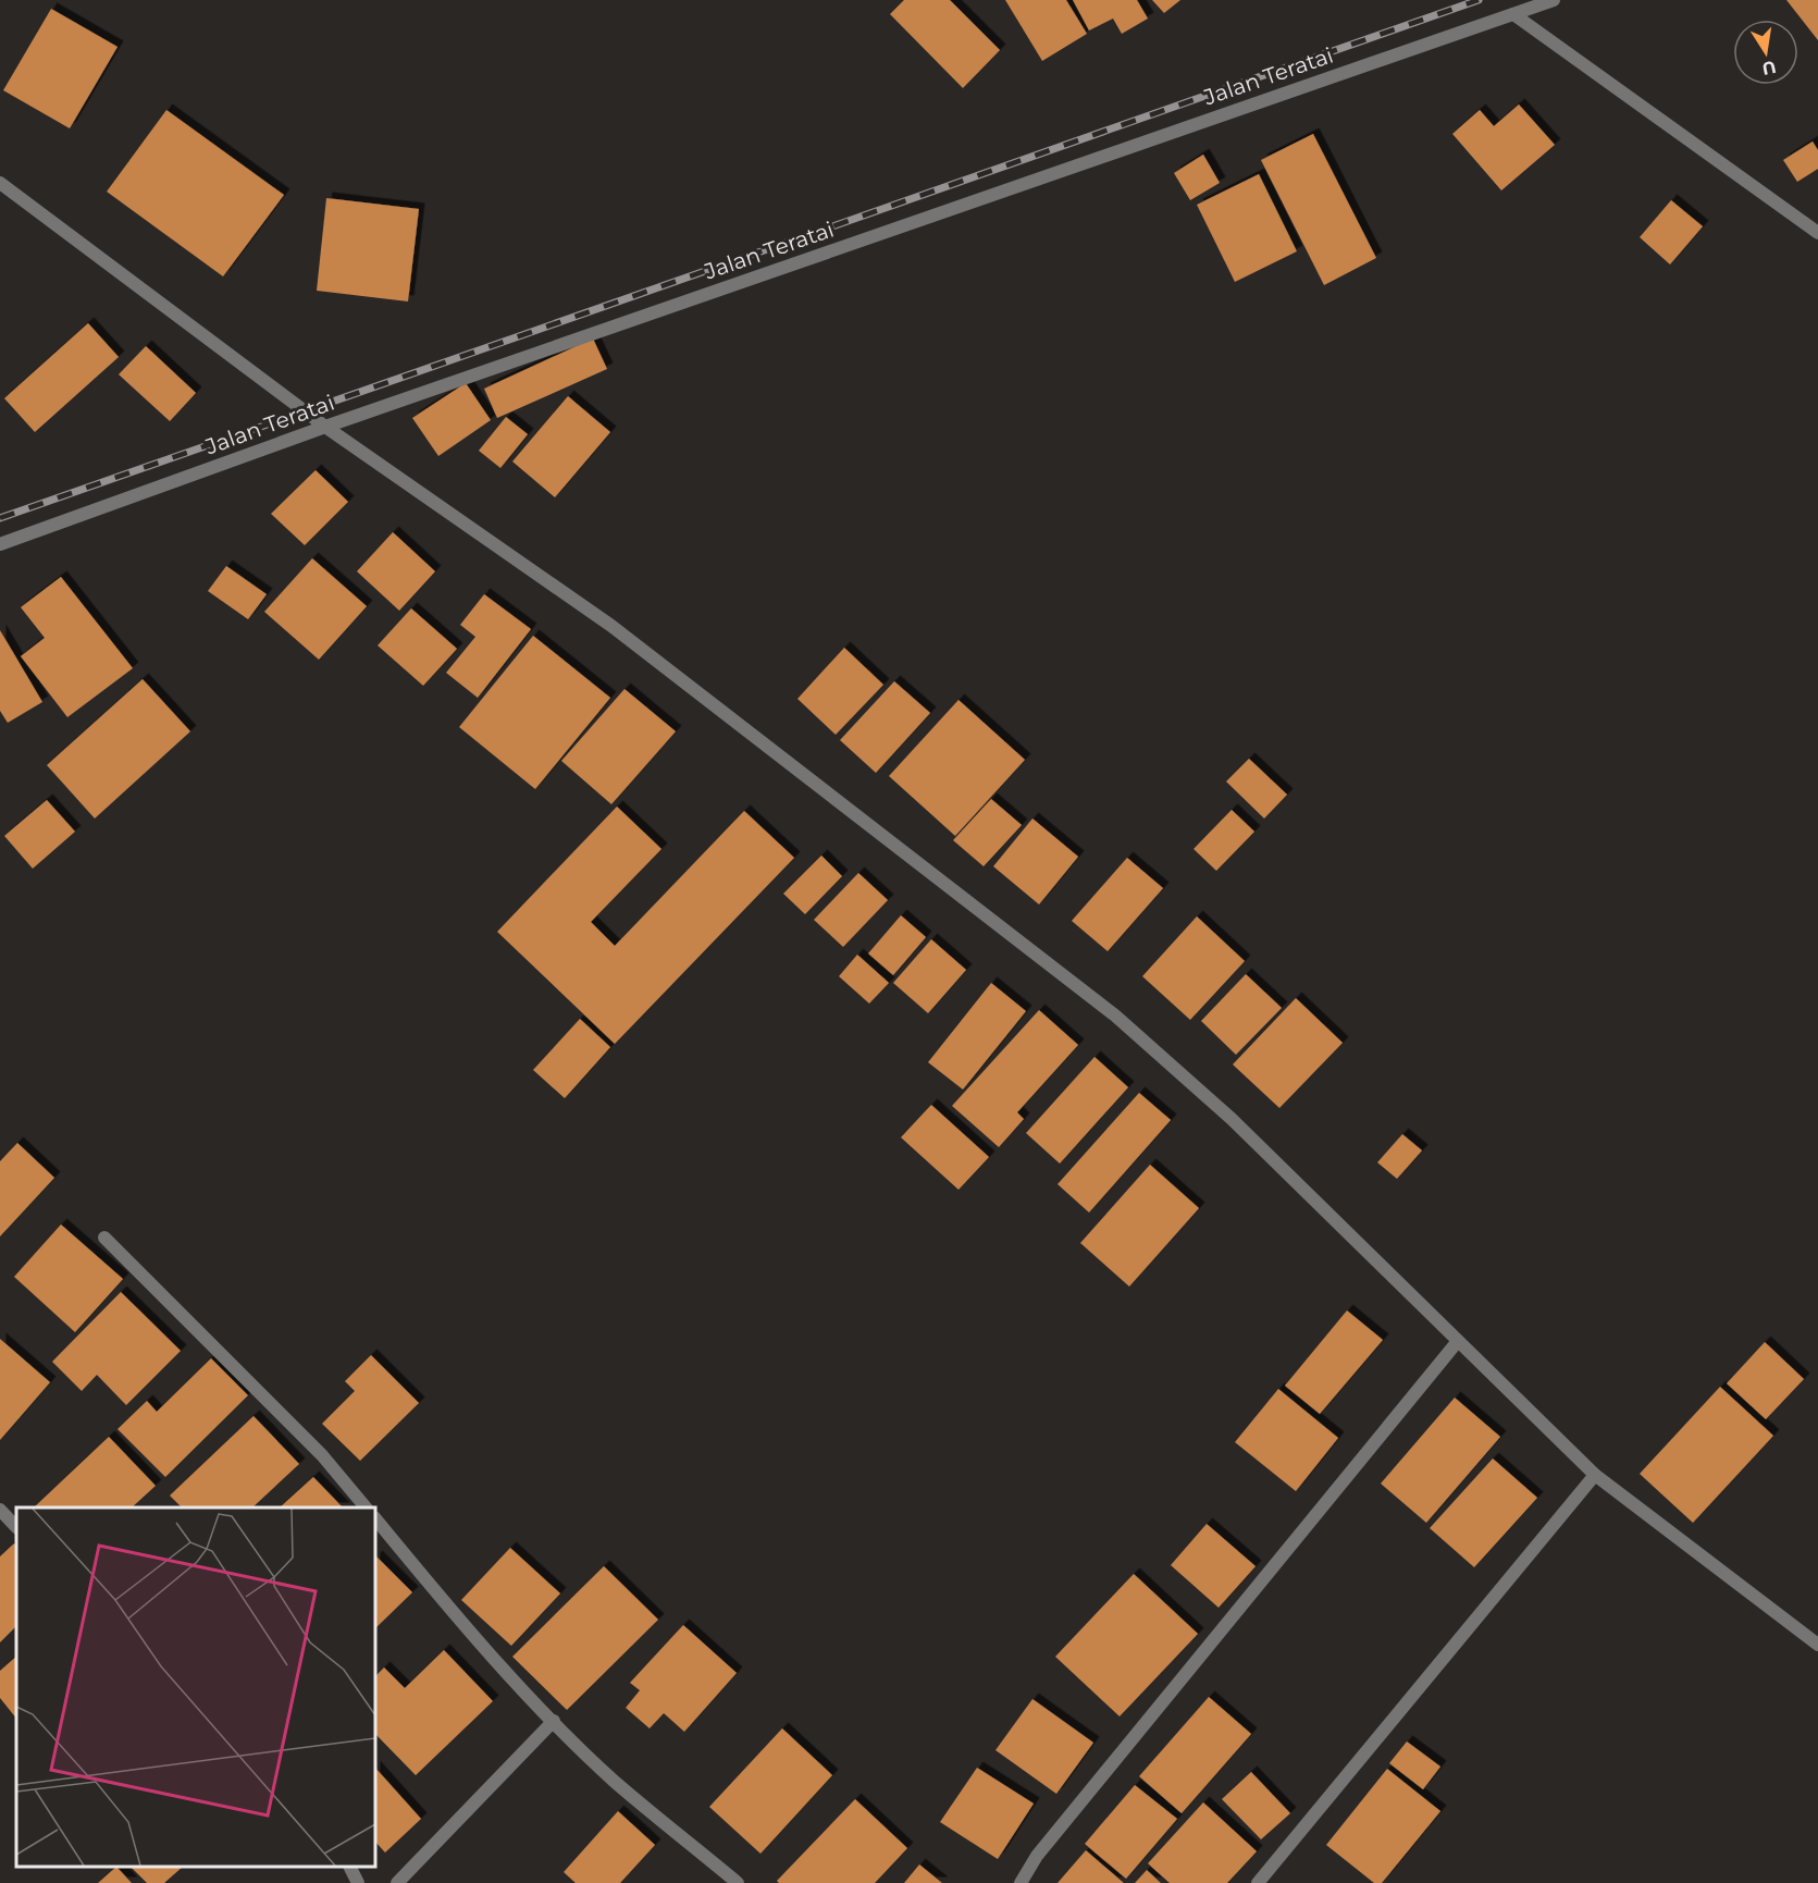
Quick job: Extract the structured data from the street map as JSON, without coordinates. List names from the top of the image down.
{
  "streets": {
    "street": ["Jalan Teratai"]
  },
  "north": "bottom"
}
